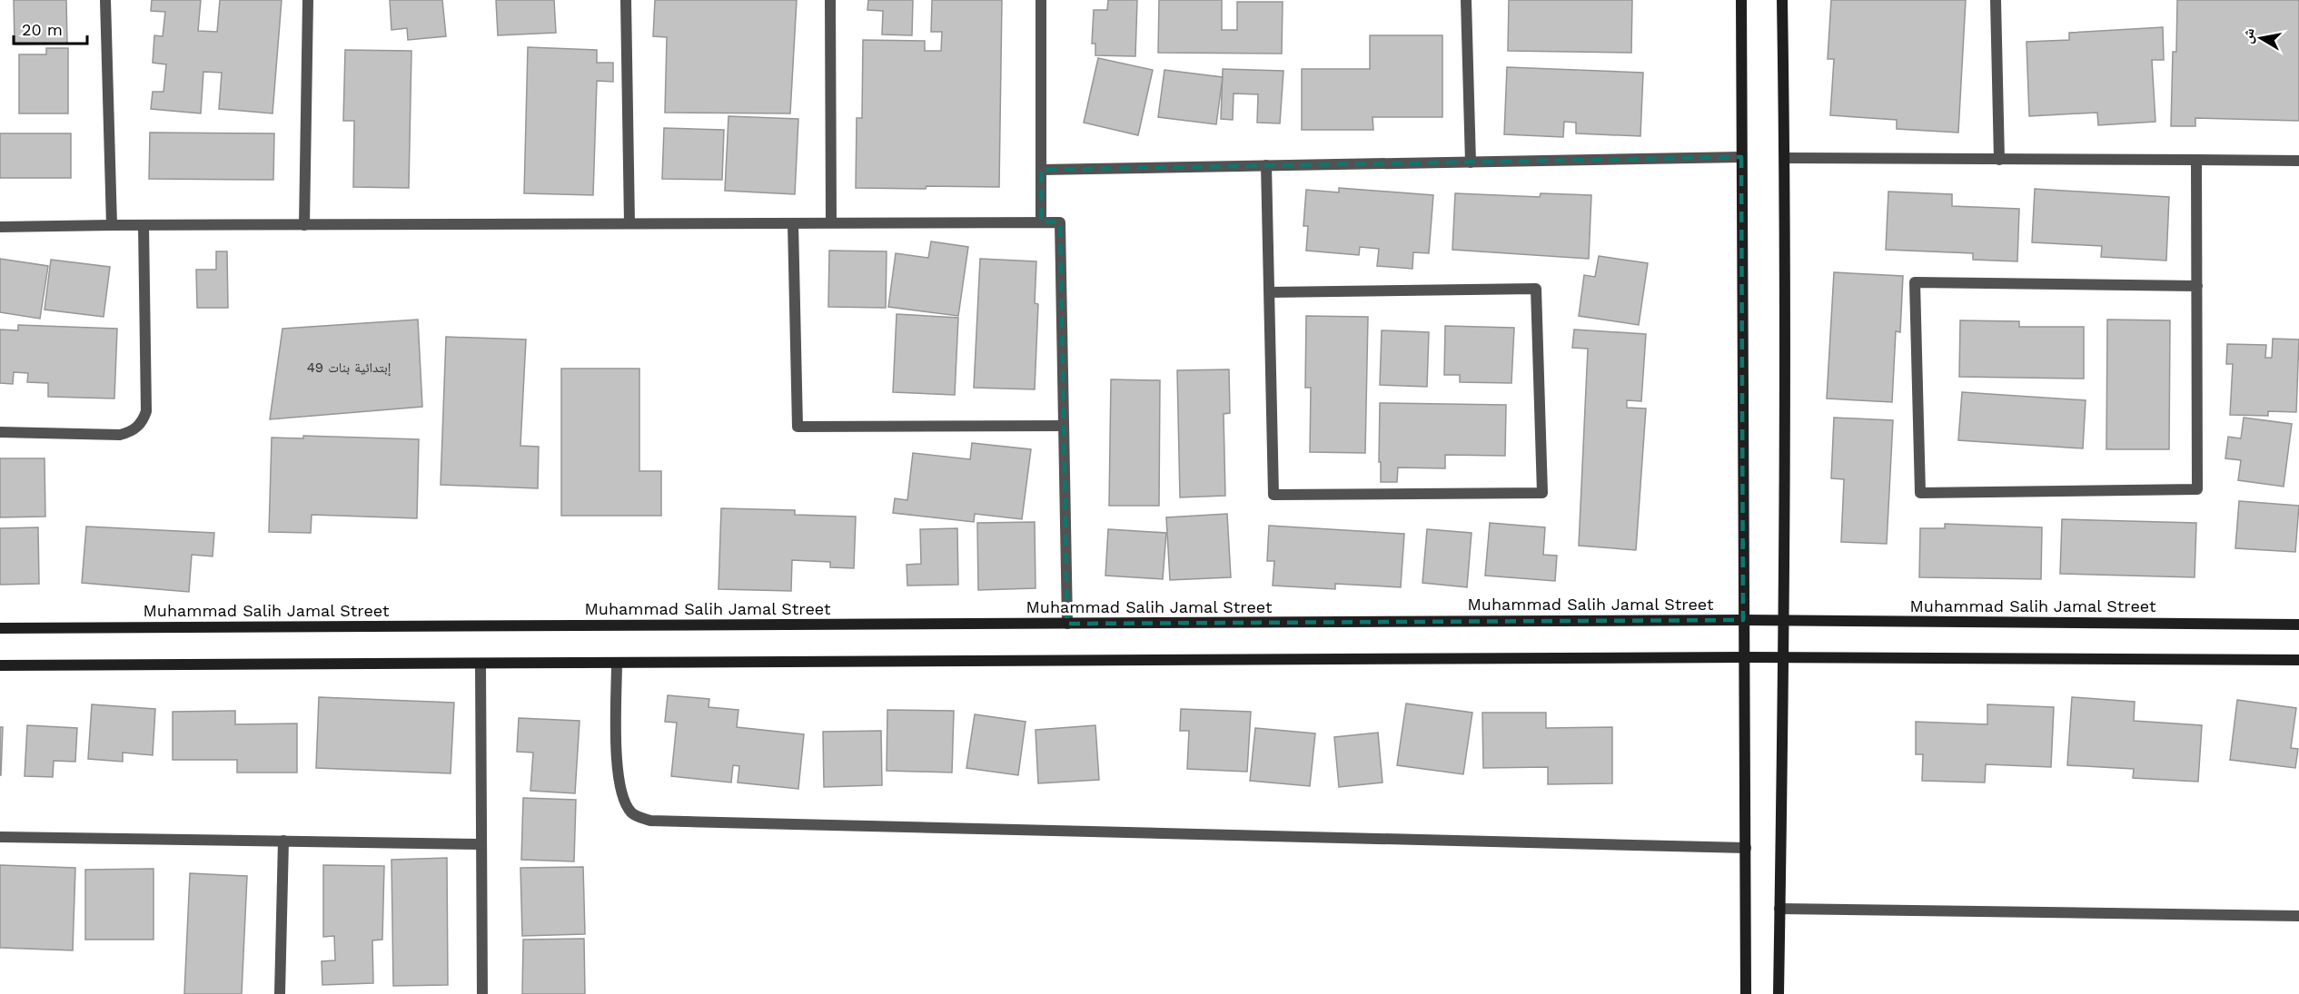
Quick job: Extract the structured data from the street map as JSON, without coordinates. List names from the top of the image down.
{
  "streets": {
    "street": ["Muhammad Salih Jamal Street"]
  },
  "house_numbers": ["49 إبتدائية بنات"],
  "scale_bar": "20 m",
  "north": "left"
}
